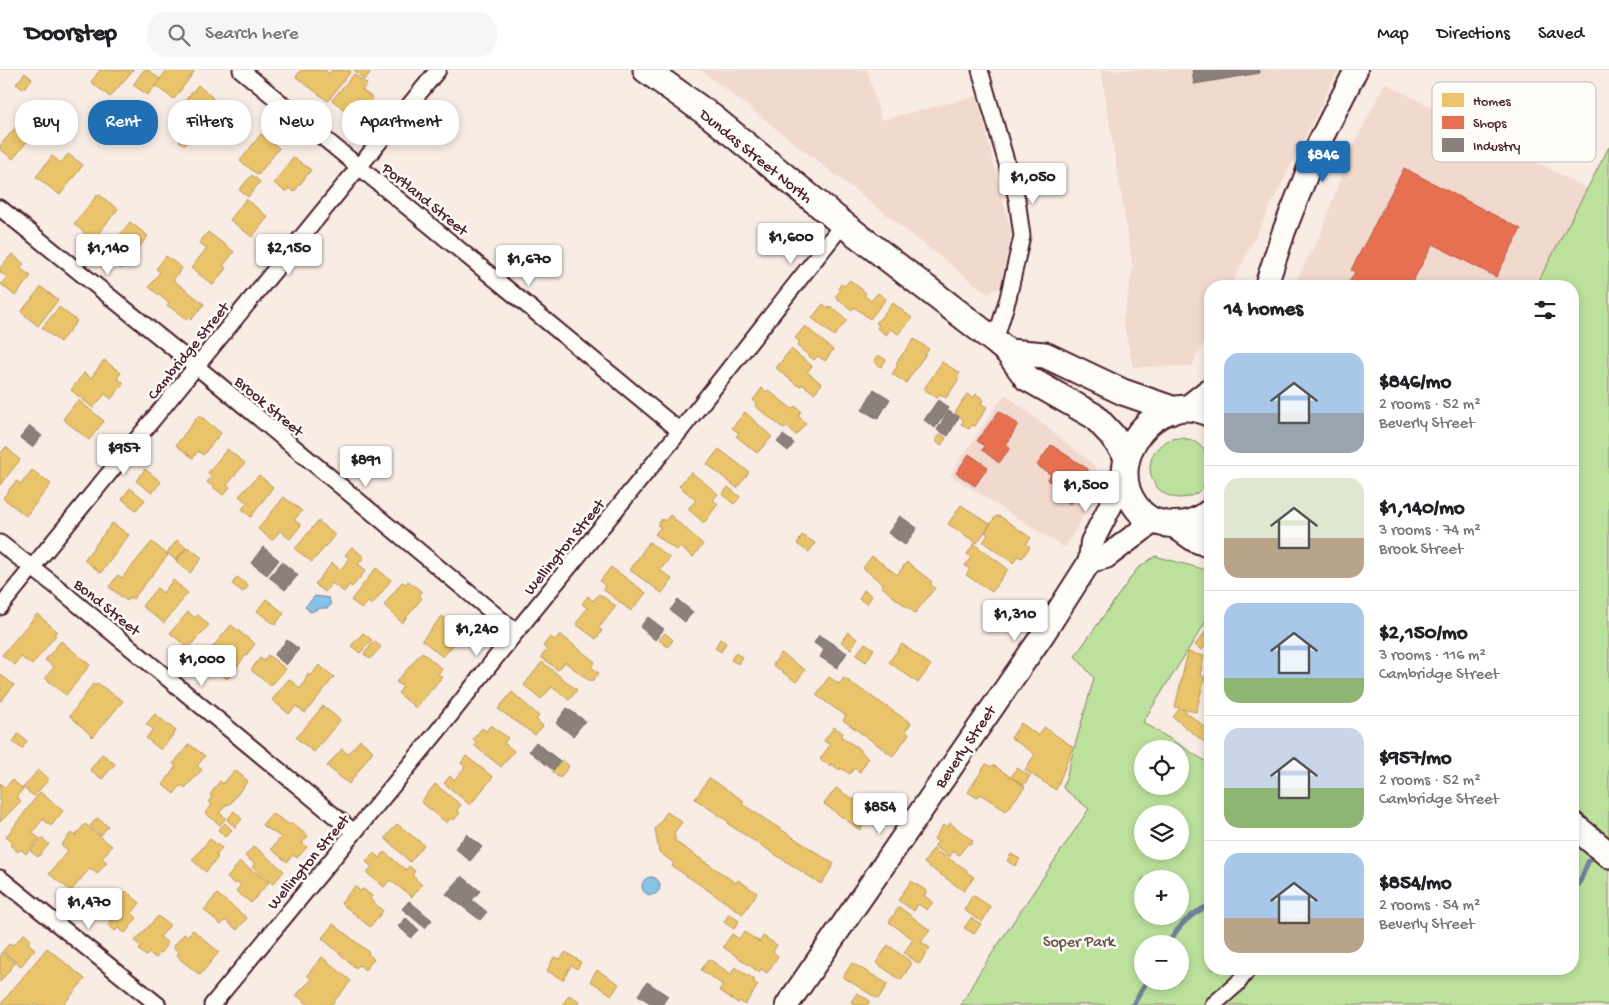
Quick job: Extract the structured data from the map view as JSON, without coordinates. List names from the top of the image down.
{
  "streets": {
    "main road": ["Dundas Street North"],
    "street": [
      "Portland Street",
      "Cambridge Street",
      "Brook Street",
      "Wellington Street",
      "Bond Street",
      "Beverly Street"
    ]
  },
  "crossings": [
    ["Dundas Street North", "Wellington Street"],
    ["Dundas Street North", "Beverly Street"],
    ["Portland Street", "Cambridge Street"],
    ["Portland Street", "Wellington Street"],
    ["Cambridge Street", "Brook Street"],
    ["Cambridge Street", "Bond Street"],
    ["Brook Street", "Wellington Street"],
    ["Wellington Street", "Bond Street"]
  ],
  "parks": ["Soper Park"],
  "legend": ["Homes", "Shops", "Industry"],
  "page": {
    "header": "Doorstep",
    "search": "Search here",
    "nav": ["Map", "Directions", "Saved"],
    "chip": [
      "Buy",
      "Rent",
      "Filters",
      "New",
      "Apartment"
    ],
    "price": [
      "$846",
      "$1,050",
      "$1,600",
      "$1,140",
      "$2,150",
      "$1,670",
      "$957",
      "$891",
      "$1,500",
      "$1,310",
      "$1,240",
      "$1,000",
      "$854",
      "$1,470"
    ],
    "heading": "14 homes",
    "list": [
      {
        "name": "$846/mo",
        "note": "2 rooms · 52 m² · Beverly Street"
      },
      {
        "name": "$1,140/mo",
        "note": "3 rooms · 74 m² · Brook Street"
      },
      {
        "name": "$2,150/mo",
        "note": "3 rooms · 116 m² · Cambridge Street"
      },
      {
        "name": "$957/mo",
        "note": "2 rooms · 52 m² · Cambridge Street"
      },
      {
        "name": "$854/mo",
        "note": "2 rooms · 54 m² · Beverly Street"
      }
    ],
    "map_buttons": ["+", "−"]
  }
}
